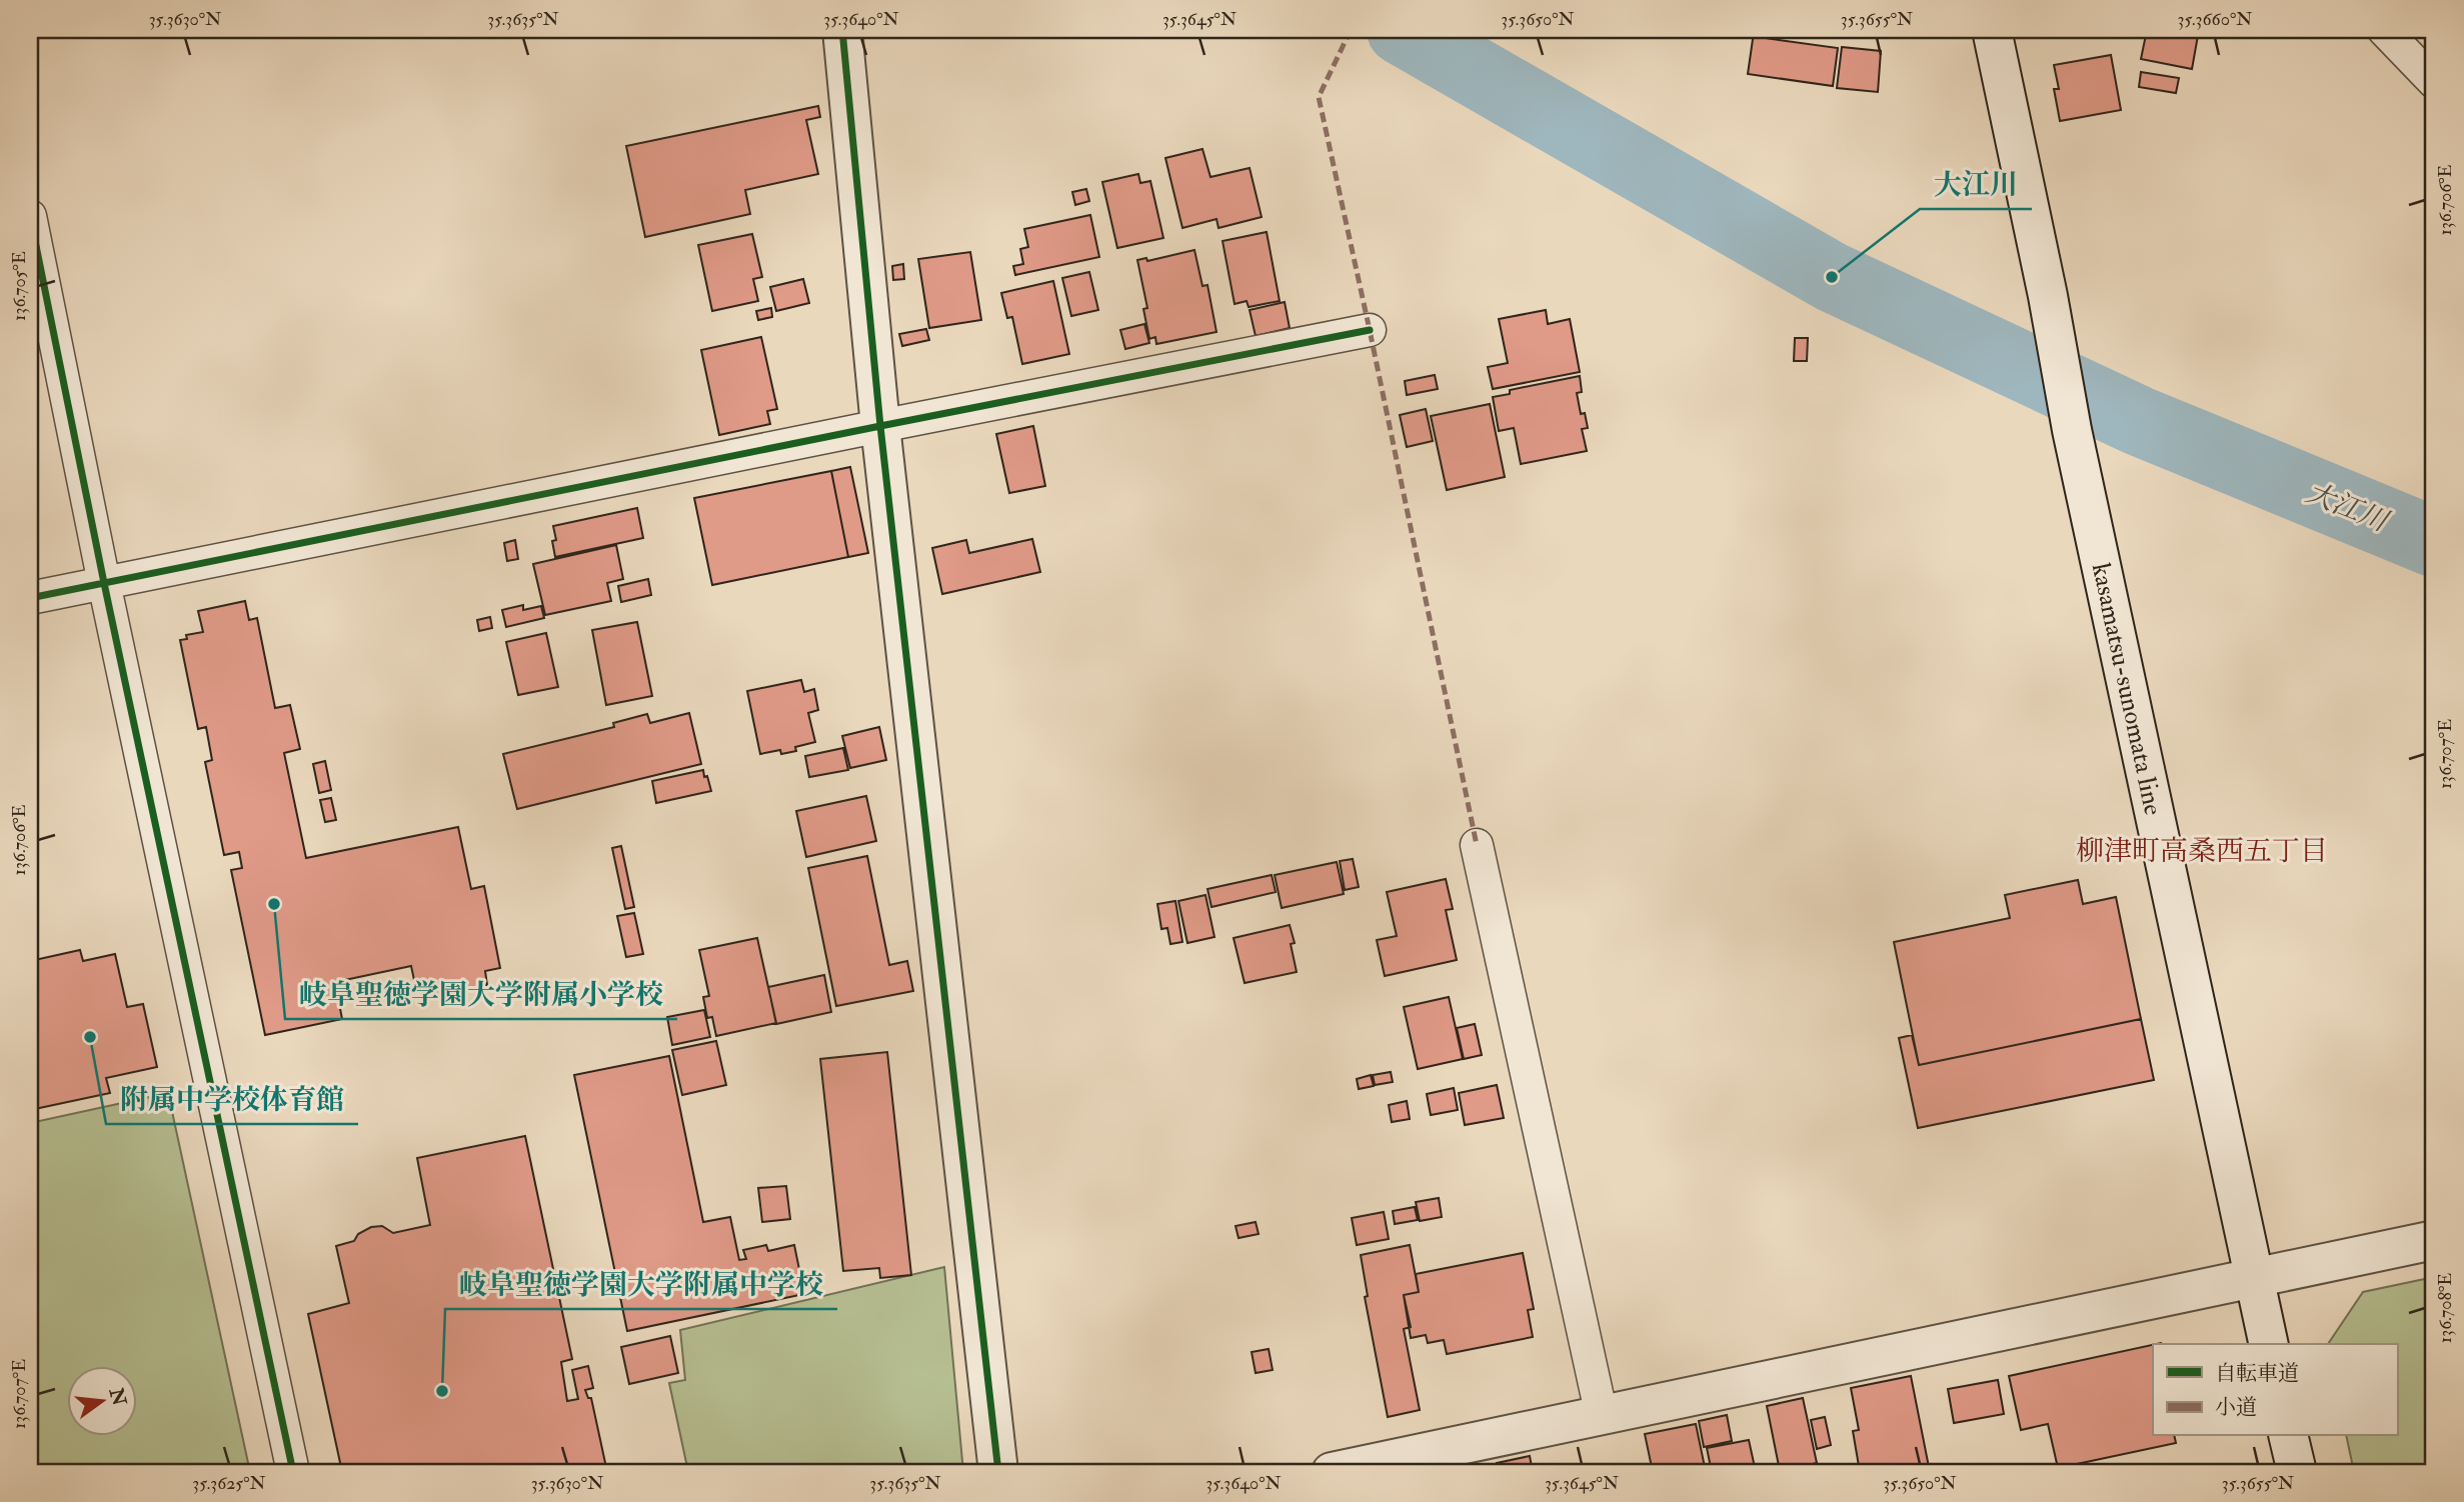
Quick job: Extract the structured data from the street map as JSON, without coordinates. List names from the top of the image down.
{
  "streets": {
    "street": ["kasamatsu-sunomata line"]
  },
  "districts": ["柳津町高桑西五丁目"],
  "water": ["大江川"],
  "places": [
    "大江川",
    "岐阜聖徳学園大学附属小学校",
    "附属中学校体育館",
    "岐阜聖徳学園大学附属中学校"
  ],
  "legend": ["自転車道", "小道"],
  "north": "right",
  "coordinates": [
    "35.3630°N",
    "35.3635°N",
    "35.3640°N",
    "35.3645°N",
    "35.3650°N",
    "35.3655°N",
    "35.3660°N",
    "136.706°E",
    "136.705°E",
    "136.707°E",
    "136.708°E",
    "35.3625°N"
  ]
}
